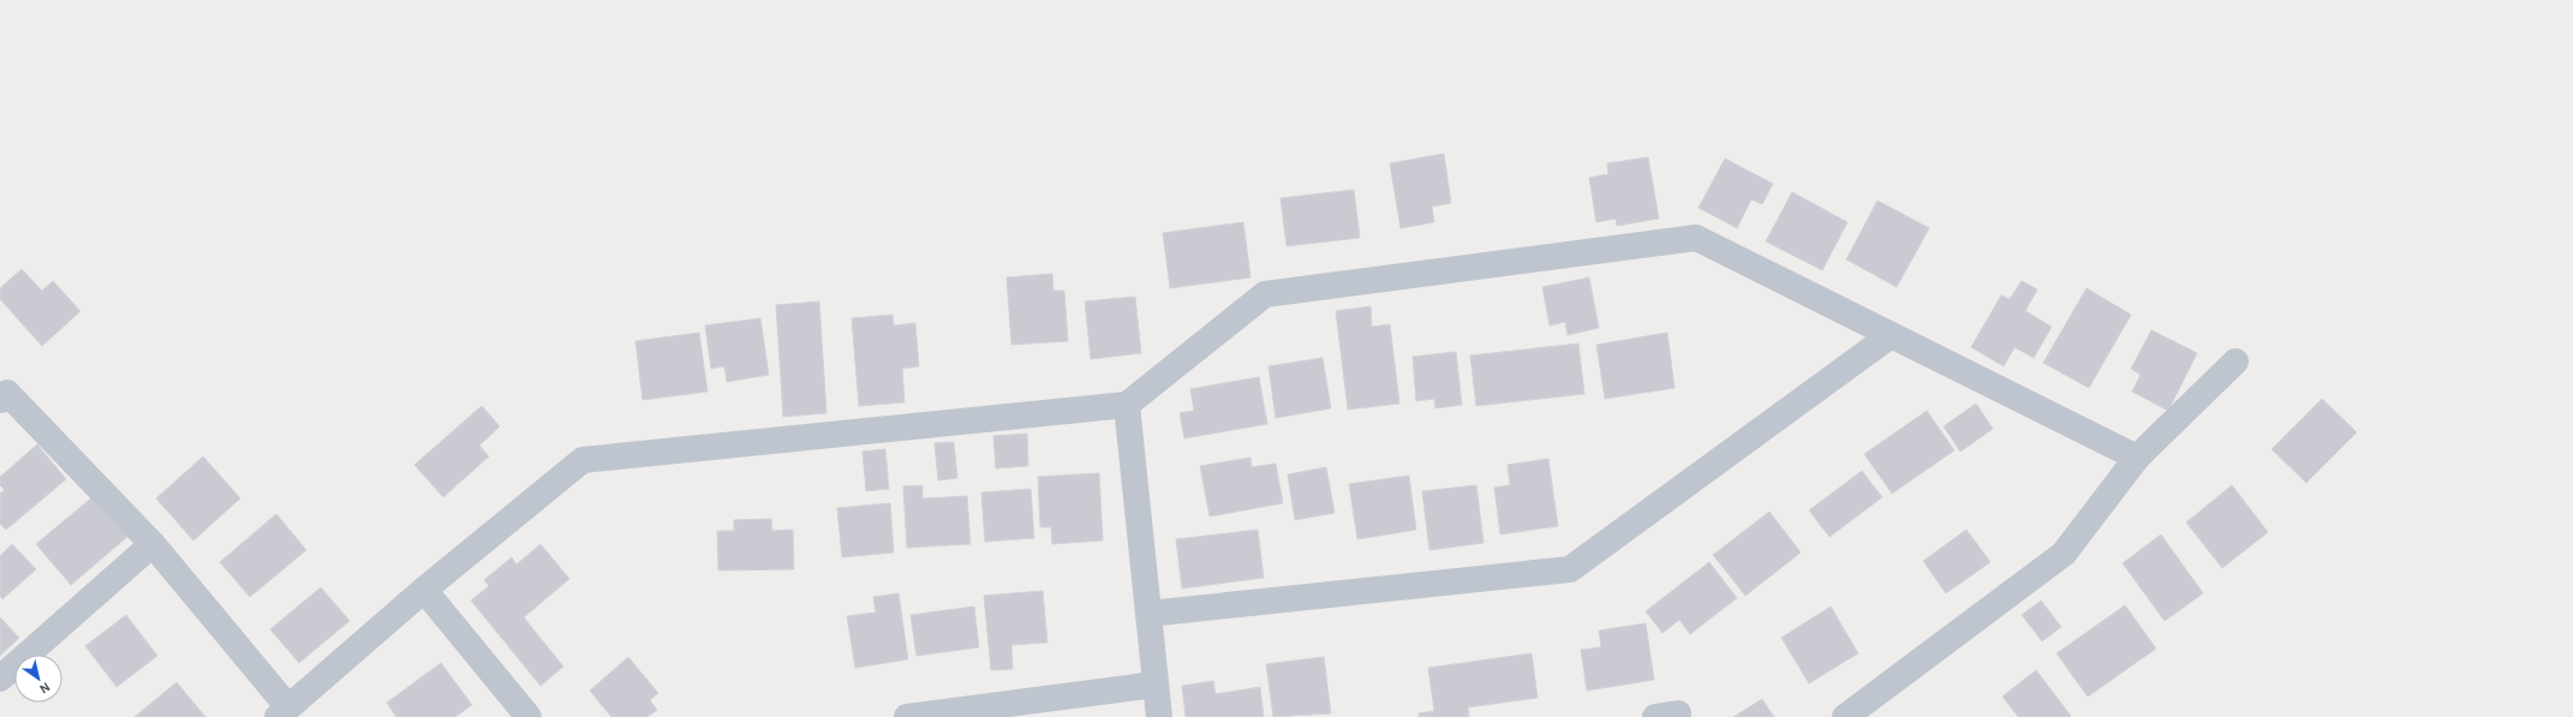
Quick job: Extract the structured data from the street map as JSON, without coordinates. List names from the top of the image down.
{
  "north": "bottom right"
}
